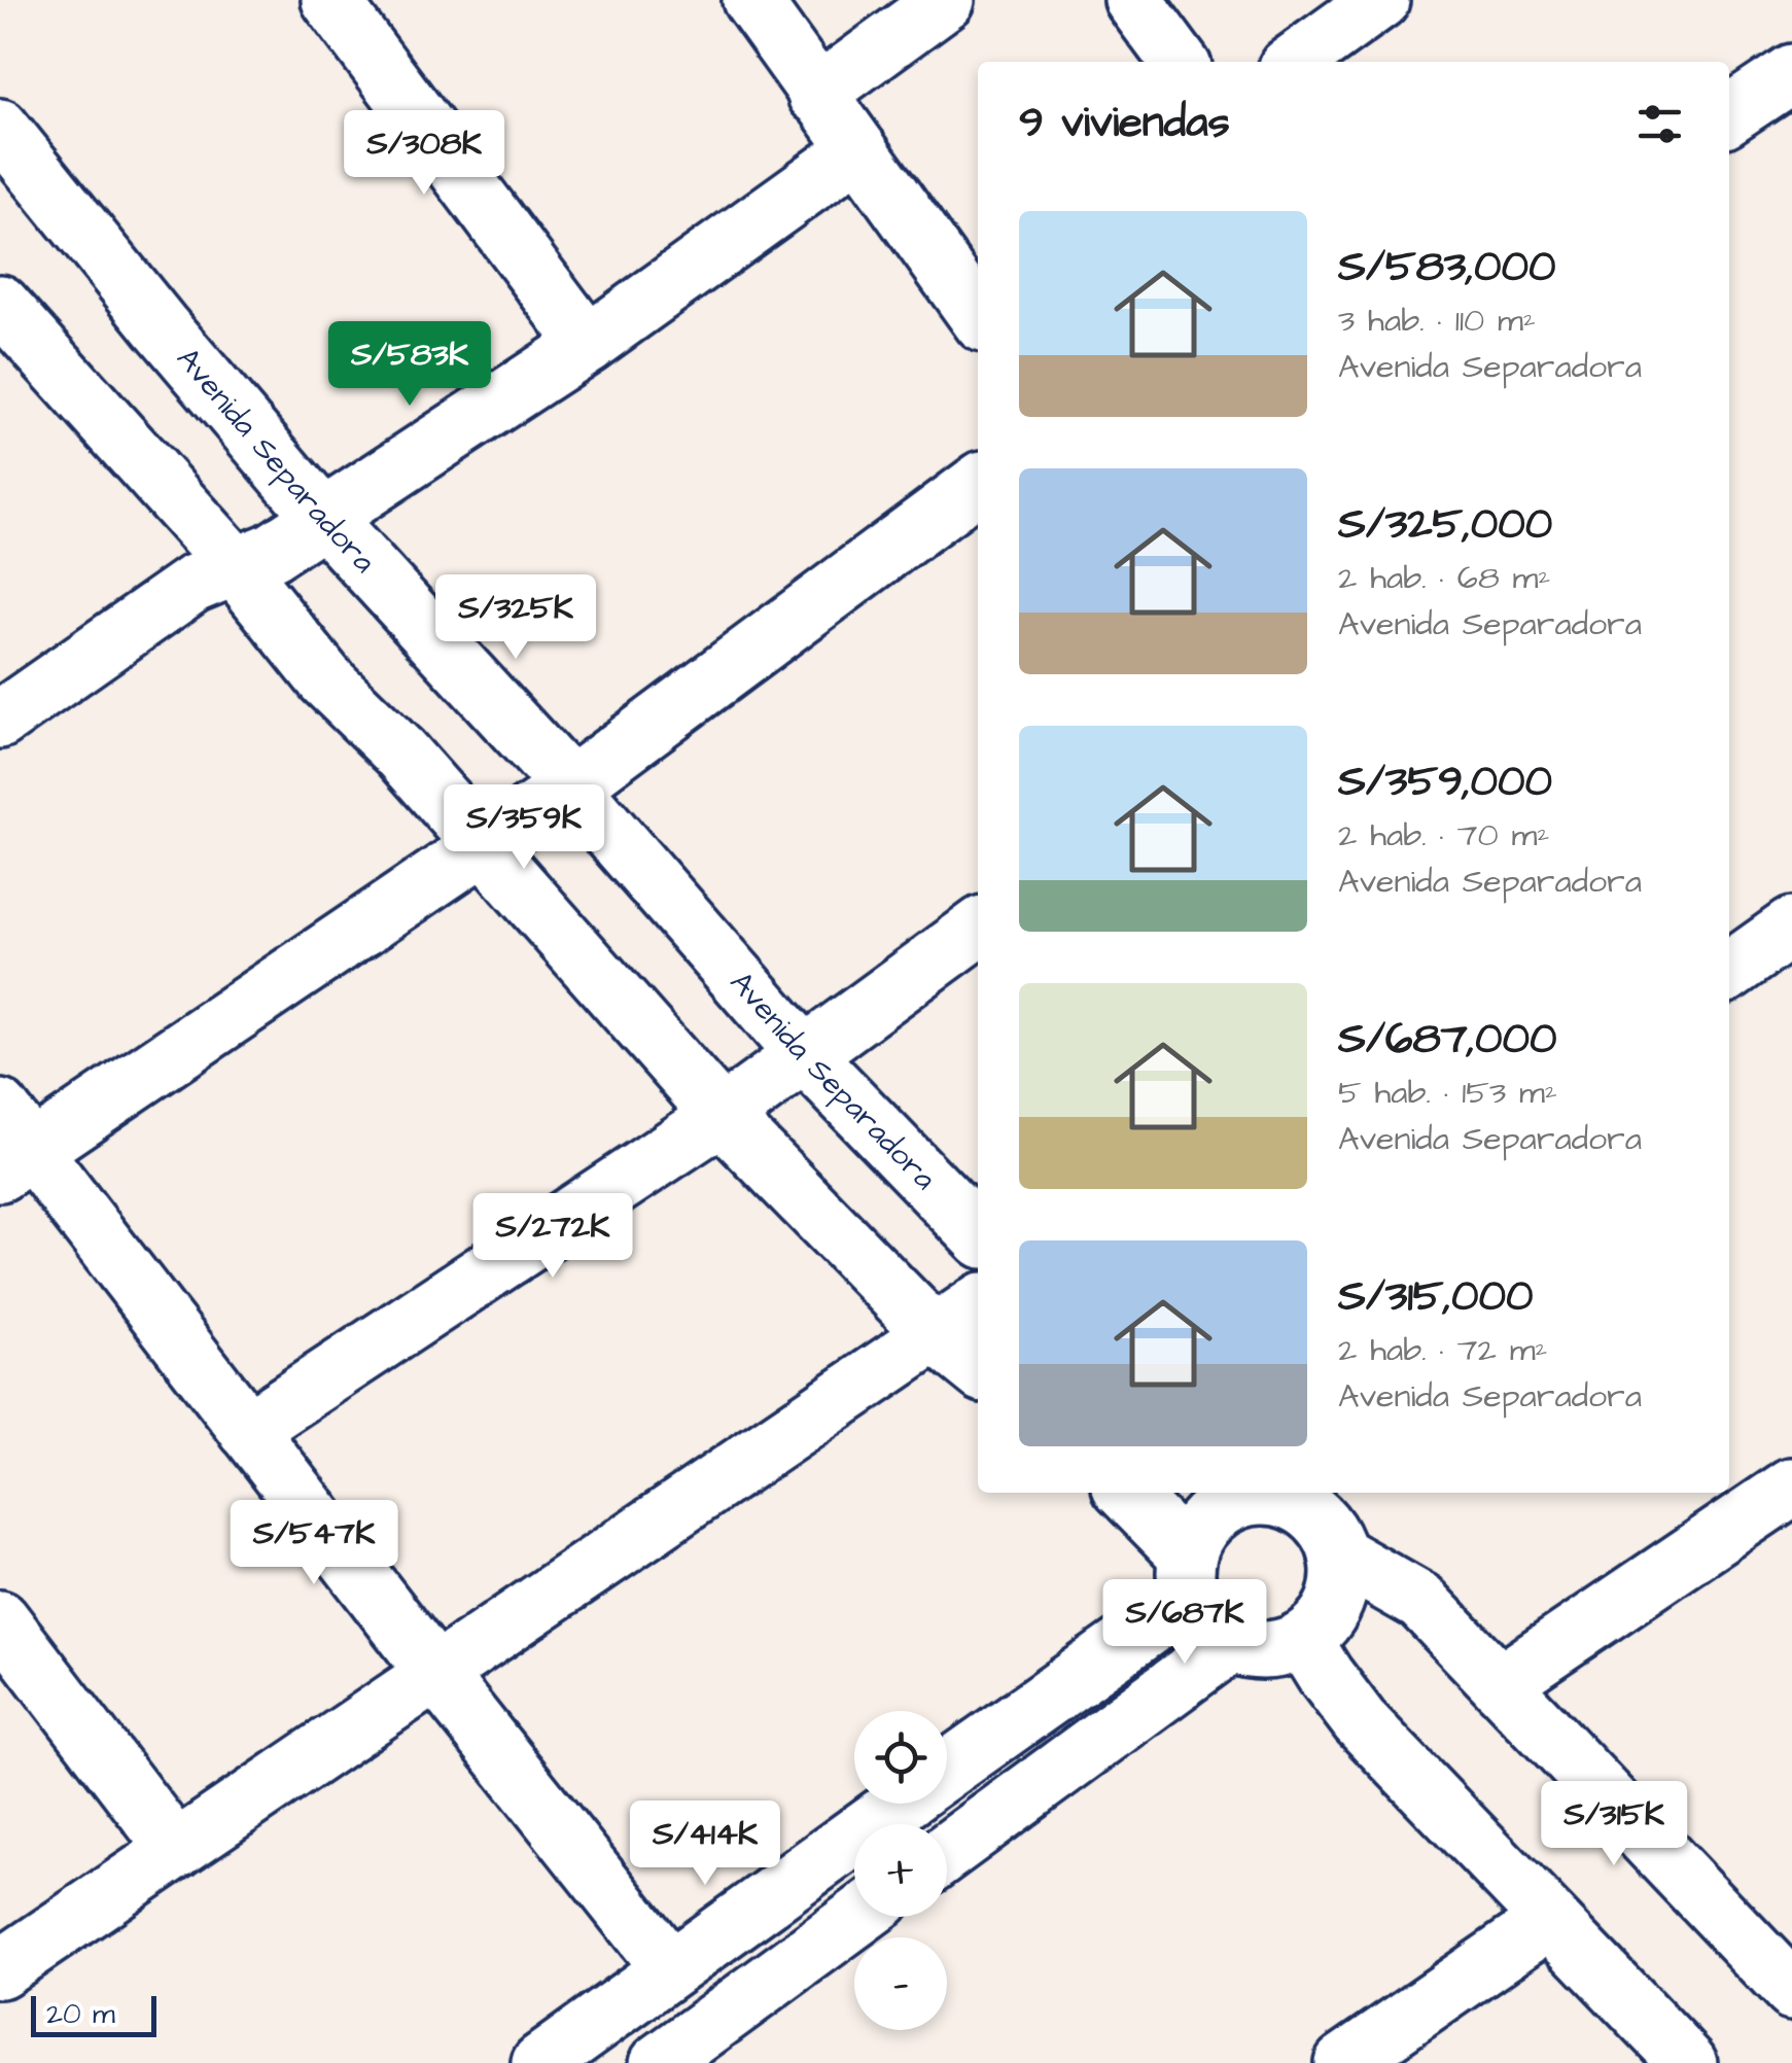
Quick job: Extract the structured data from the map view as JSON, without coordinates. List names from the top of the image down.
{
  "streets": {
    "street": ["Avenida Separadora"]
  },
  "scale_bar": "20 m",
  "page": {
    "heading": "9 viviendas",
    "price": [
      "S/308K",
      "S/583K",
      "S/325K",
      "S/359K",
      "S/272K",
      "S/547K",
      "S/687K",
      "S/315K",
      "S/414K"
    ],
    "list": [
      {
        "name": "S/583,000",
        "note": "3 hab. · 110 m² · Avenida Separadora"
      },
      {
        "name": "S/325,000",
        "note": "2 hab. · 68 m² · Avenida Separadora"
      },
      {
        "name": "S/359,000",
        "note": "2 hab. · 70 m² · Avenida Separadora"
      },
      {
        "name": "S/687,000",
        "note": "5 hab. · 153 m² · Avenida Separadora"
      },
      {
        "name": "S/315,000",
        "note": "2 hab. · 72 m² · Avenida Separadora"
      }
    ],
    "map_buttons": ["+", "−"],
    "scale": "20 m"
  }
}
